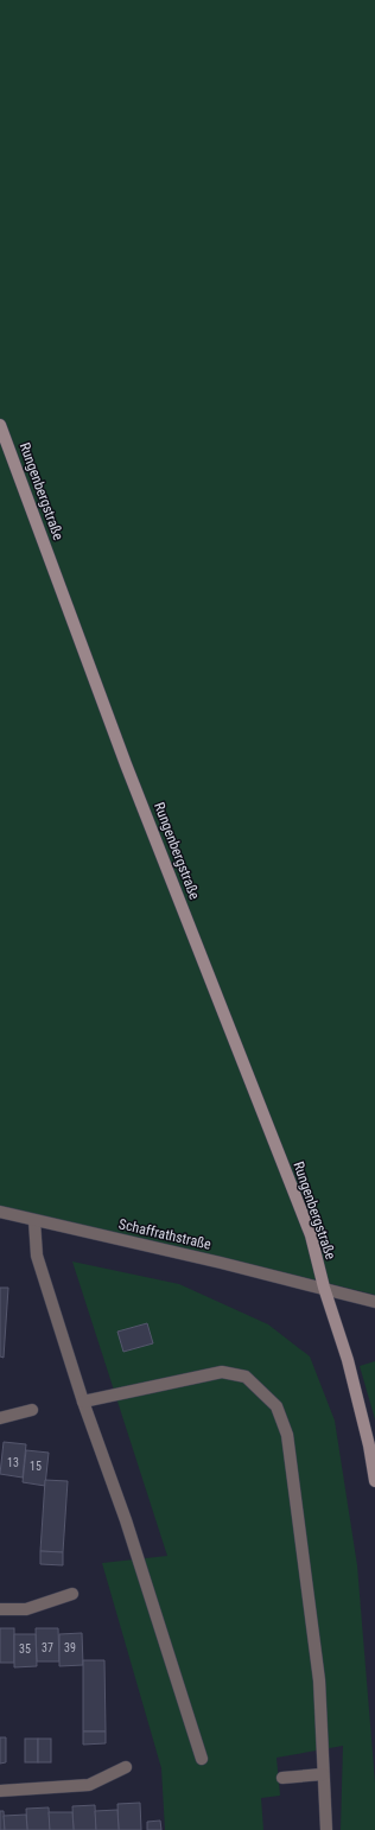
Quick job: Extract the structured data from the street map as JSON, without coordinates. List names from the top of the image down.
{
  "streets": {
    "street": ["Rungenbergstraße", "Schaffrathstraße"]
  },
  "crossings": [
    ["Rungenbergstraße", "Schaffrathstraße"]
  ],
  "house_numbers": [
    "13",
    "15",
    "37",
    "39",
    "35"
  ]
}
